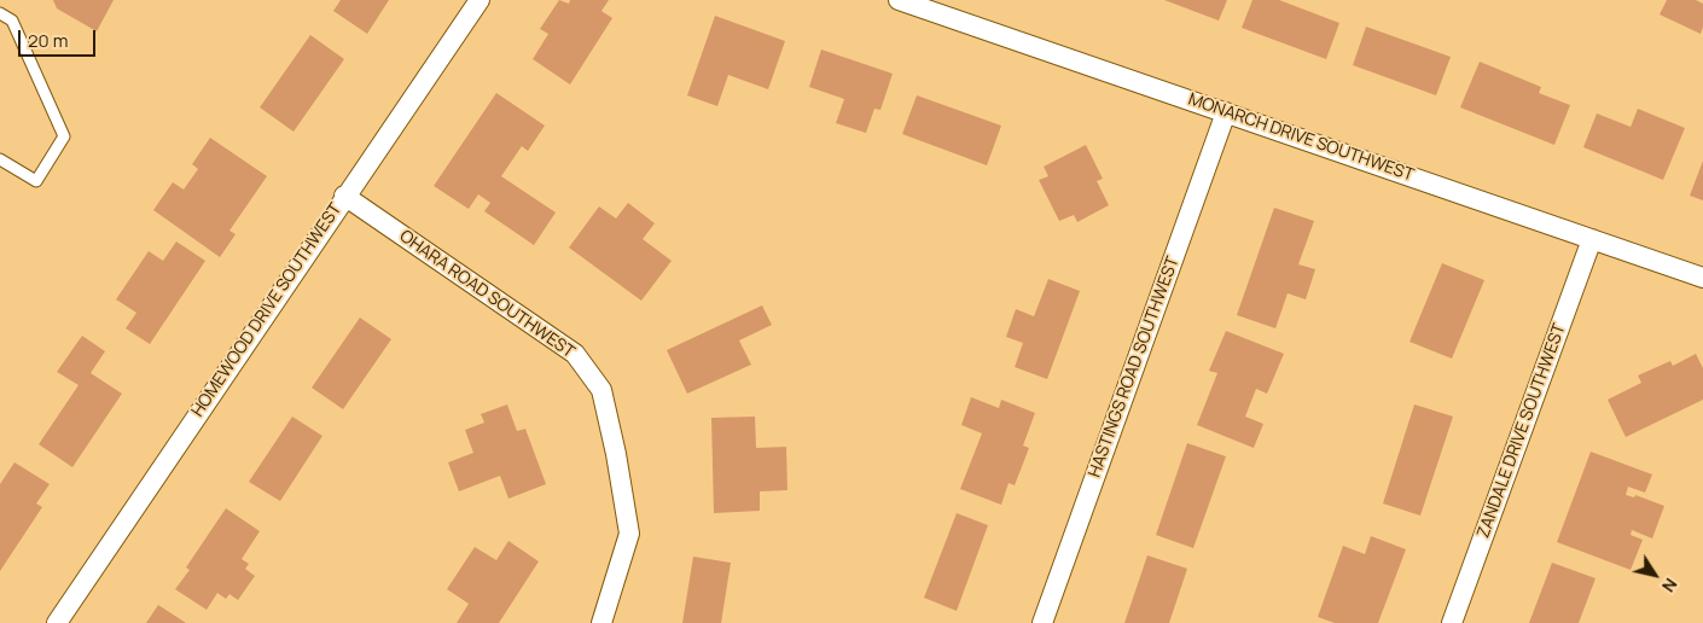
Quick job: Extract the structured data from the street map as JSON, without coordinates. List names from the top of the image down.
{
  "streets": {
    "street": [
      "MONARCH DRIVE SOUTHWEST",
      "OHARA ROAD SOUTHWEST",
      "HOMEWOOD DRIVE SOUTHWEST",
      "HASTINGS ROAD SOUTHWEST",
      "ZANDALE DRIVE SOUTHWEST"
    ]
  },
  "crossings": [
    ["MONARCH DRIVE SOUTHWEST", "HASTINGS ROAD SOUTHWEST"],
    ["MONARCH DRIVE SOUTHWEST", "ZANDALE DRIVE SOUTHWEST"],
    ["OHARA ROAD SOUTHWEST", "HOMEWOOD DRIVE SOUTHWEST"]
  ],
  "scale_bar": "20 m",
  "north": "bottom right"
}
